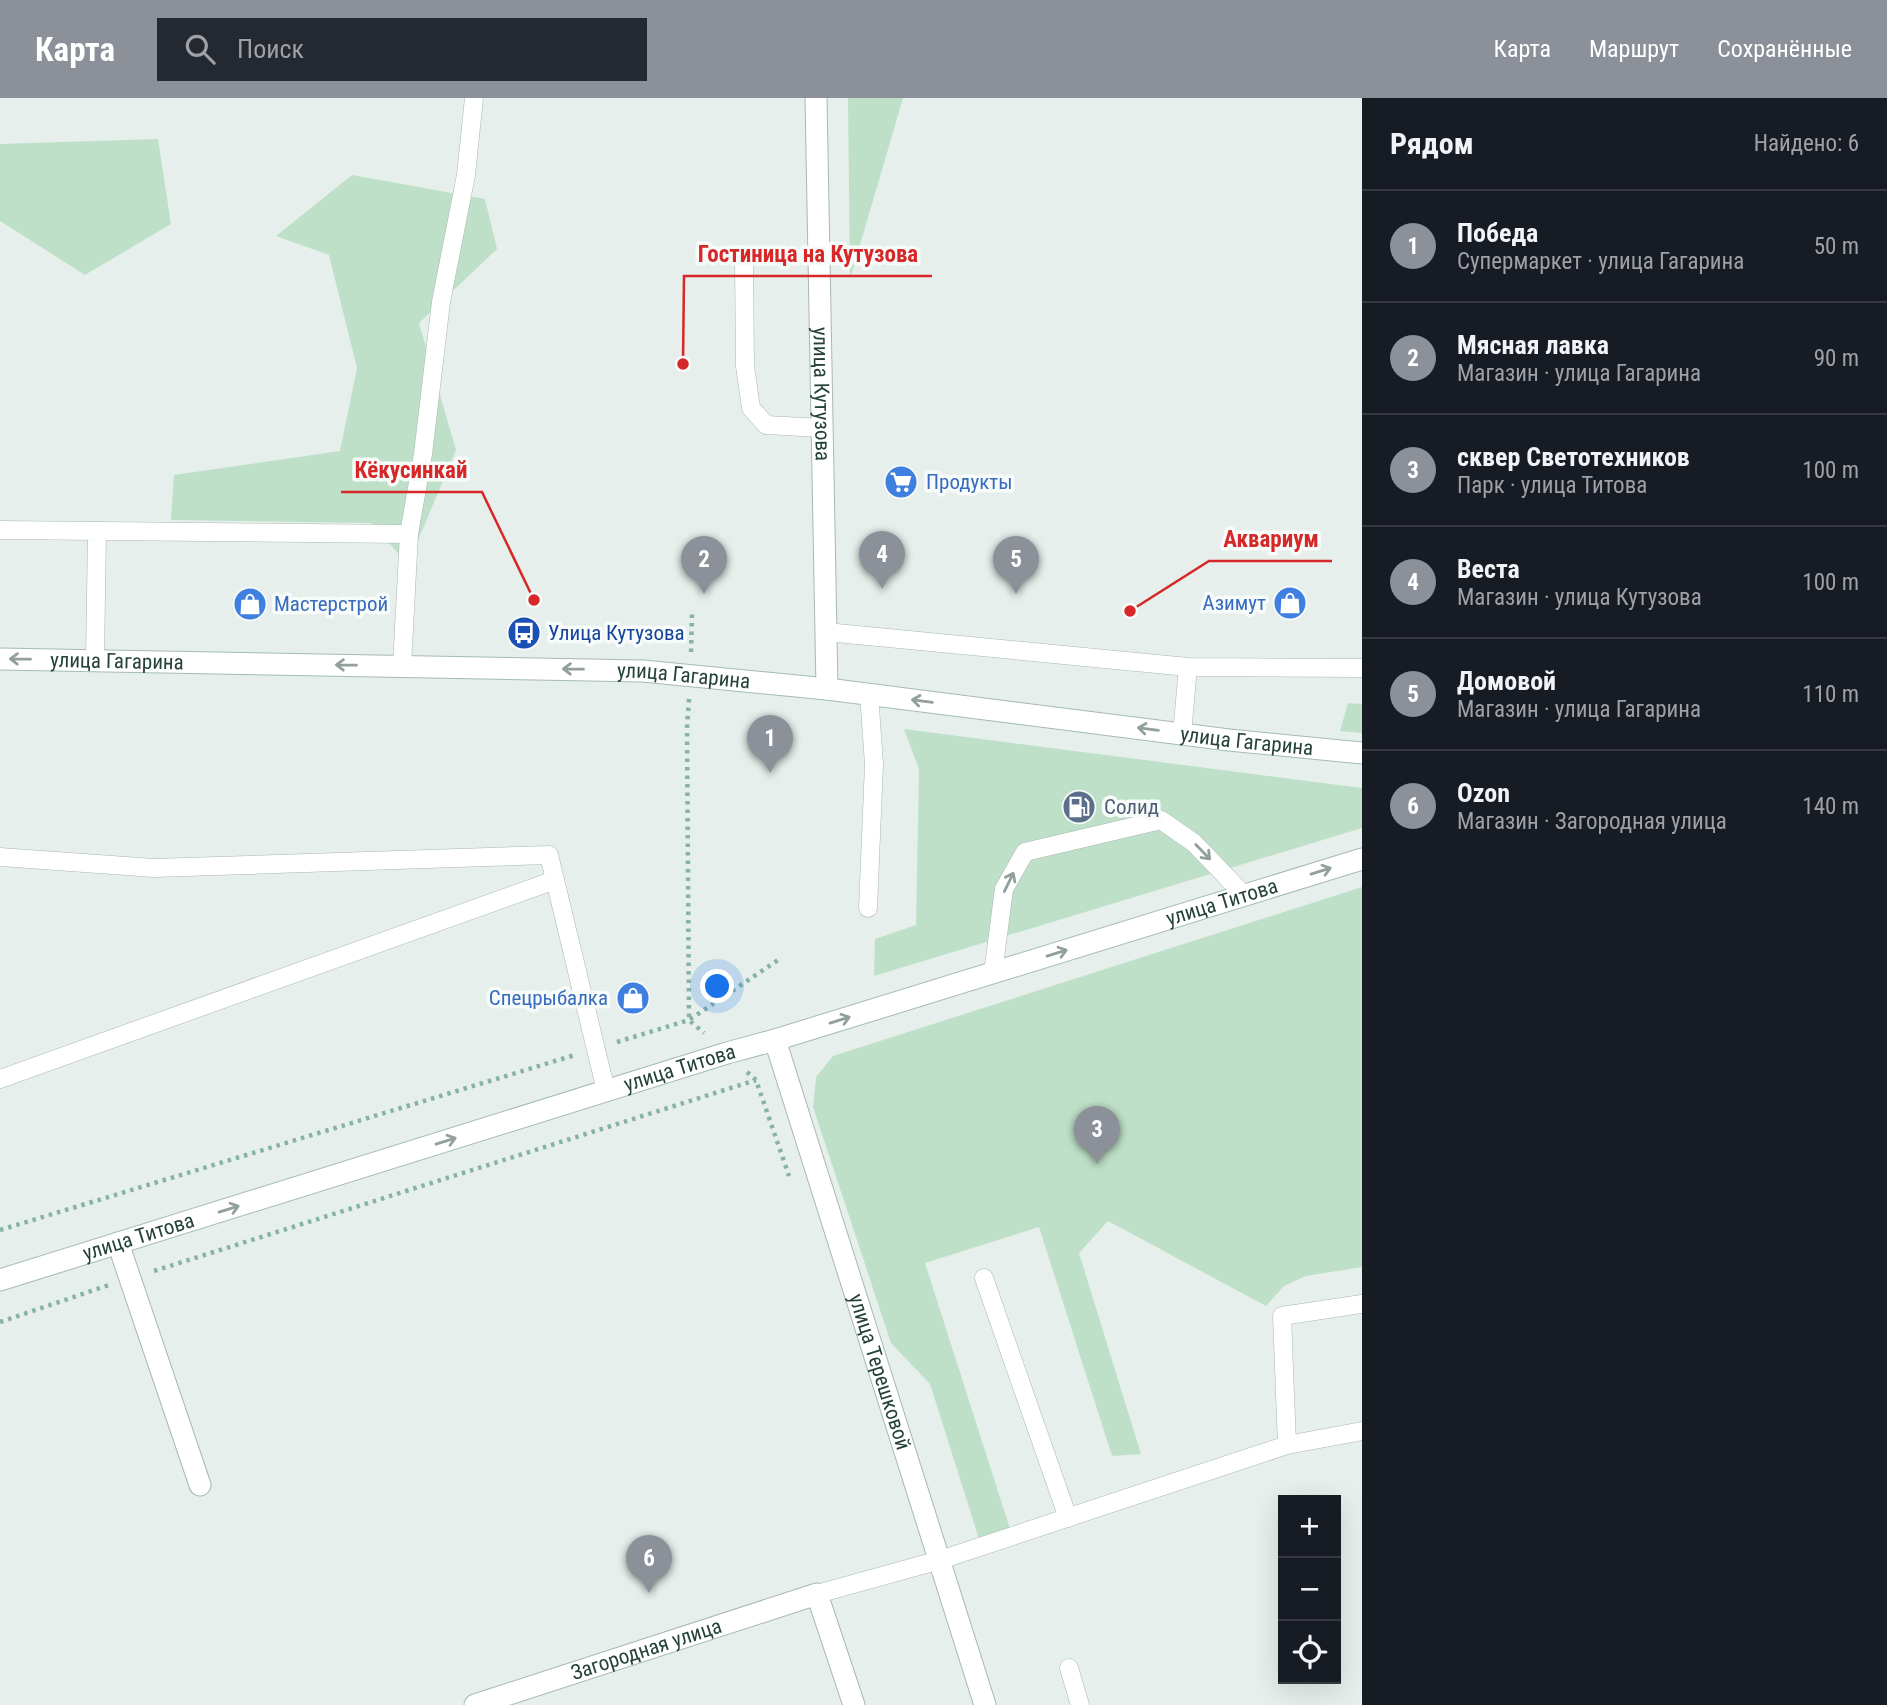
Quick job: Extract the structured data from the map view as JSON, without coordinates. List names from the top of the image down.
{
  "streets": {
    "main road": [
      "улица Кутузова",
      "улица Гагарина",
      "улица Титова",
      "улица Терешковой",
      "Загородная улица"
    ]
  },
  "crossings": [
    ["улица Кутузова", "улица Гагарина"],
    ["улица Титова", "улица Терешковой"],
    ["улица Терешковой", "Загородная улица"]
  ],
  "one_way": ["улица Гагарина", "улица Титова"],
  "places": {
    "other": ["Гостиница на Кутузова", "Кёкусинкай", "Аквариум"],
    "supermarket": ["Продукты"],
    "shop": ["Азимут", "Мастерстрой", "Спецрыбалка"],
    "bus stop": ["Улица Кутузова"],
    "fuel station": ["Солид"]
  },
  "page": {
    "header": "Карта",
    "search": "Поиск",
    "nav": ["Карта", "Маршрут", "Сохранённые"],
    "heading": ["Рядом", "Найдено: 6"],
    "list": [
      {
        "mark": "1",
        "name": "Победа",
        "note": "Супермаркет · улица Гагарина",
        "value": "50 m"
      },
      {
        "mark": "2",
        "name": "Мясная лавка",
        "note": "Магазин · улица Гагарина",
        "value": "90 m"
      },
      {
        "mark": "3",
        "name": "сквер Светотехников",
        "note": "Парк · улица Титова",
        "value": "100 m"
      },
      {
        "mark": "4",
        "name": "Веста",
        "note": "Магазин · улица Кутузова",
        "value": "100 m"
      },
      {
        "mark": "5",
        "name": "Домовой",
        "note": "Магазин · улица Гагарина",
        "value": "110 m"
      },
      {
        "mark": "6",
        "name": "Ozon",
        "note": "Магазин · Загородная улица",
        "value": "140 m"
      }
    ],
    "pins": [
      "4",
      "2",
      "5",
      "1",
      "3",
      "6"
    ],
    "map_buttons": ["+", "−"]
  }
}
